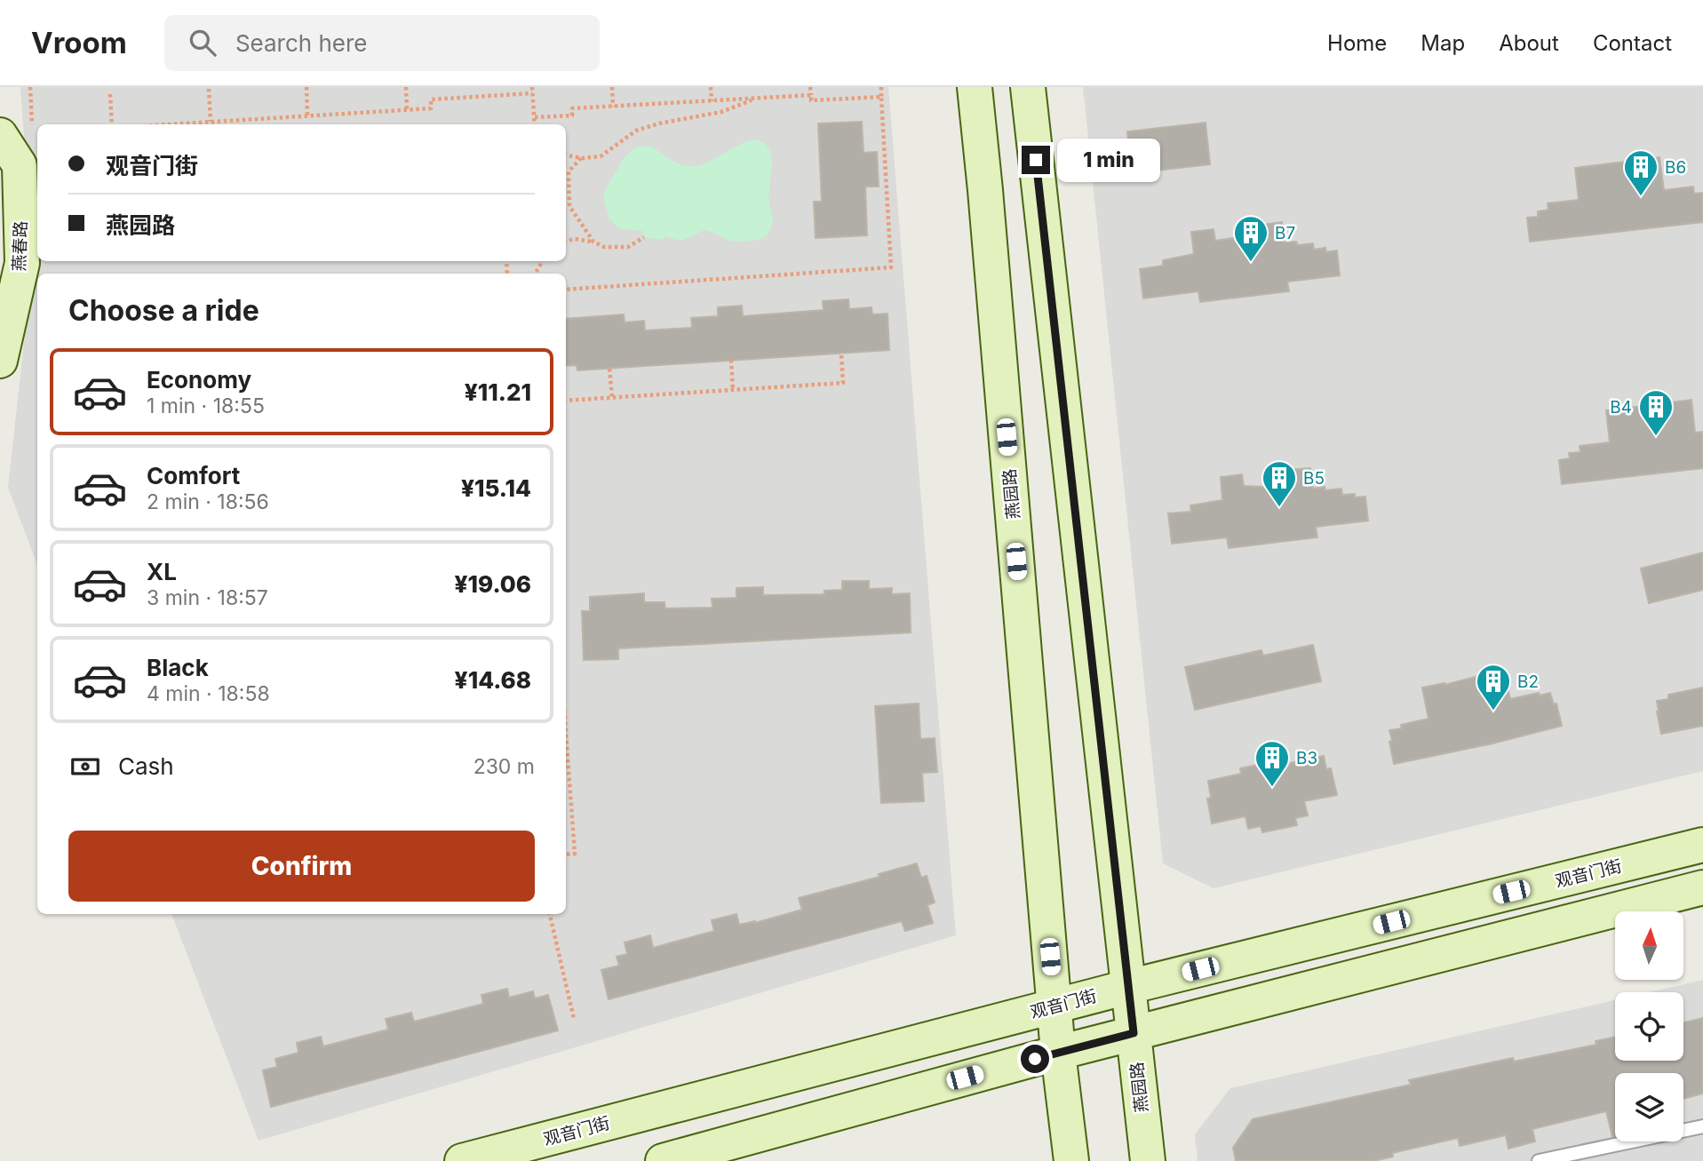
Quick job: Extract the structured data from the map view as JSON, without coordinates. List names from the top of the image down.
{
  "streets": {
    "street": ["燕春路", "燕园路", "观音门街"]
  },
  "crossings": [
    ["燕园路", "观音门街"]
  ],
  "places": {
    "building": [
      "B6",
      "B7",
      "B4",
      "B5",
      "B2",
      "B3"
    ]
  },
  "north": "top",
  "page": {
    "header": "Vroom",
    "search": "Search here",
    "nav": [
      "Home",
      "Map",
      "About",
      "Contact"
    ],
    "banner": ["观音门街", "燕园路"],
    "bubble": "1 min",
    "heading": "Choose a ride",
    "list": [
      {
        "name": "Economy",
        "note": "1 min · 18:55",
        "value": "¥11.21"
      },
      {
        "name": "Comfort",
        "note": "2 min · 18:56",
        "value": "¥15.14"
      },
      {
        "name": "XL",
        "note": "3 min · 18:57",
        "value": "¥19.06"
      },
      {
        "name": "Black",
        "note": "4 min · 18:58",
        "value": "¥14.68"
      }
    ],
    "pay": ["Cash", "230 m"],
    "buttons": "Confirm"
  }
}
